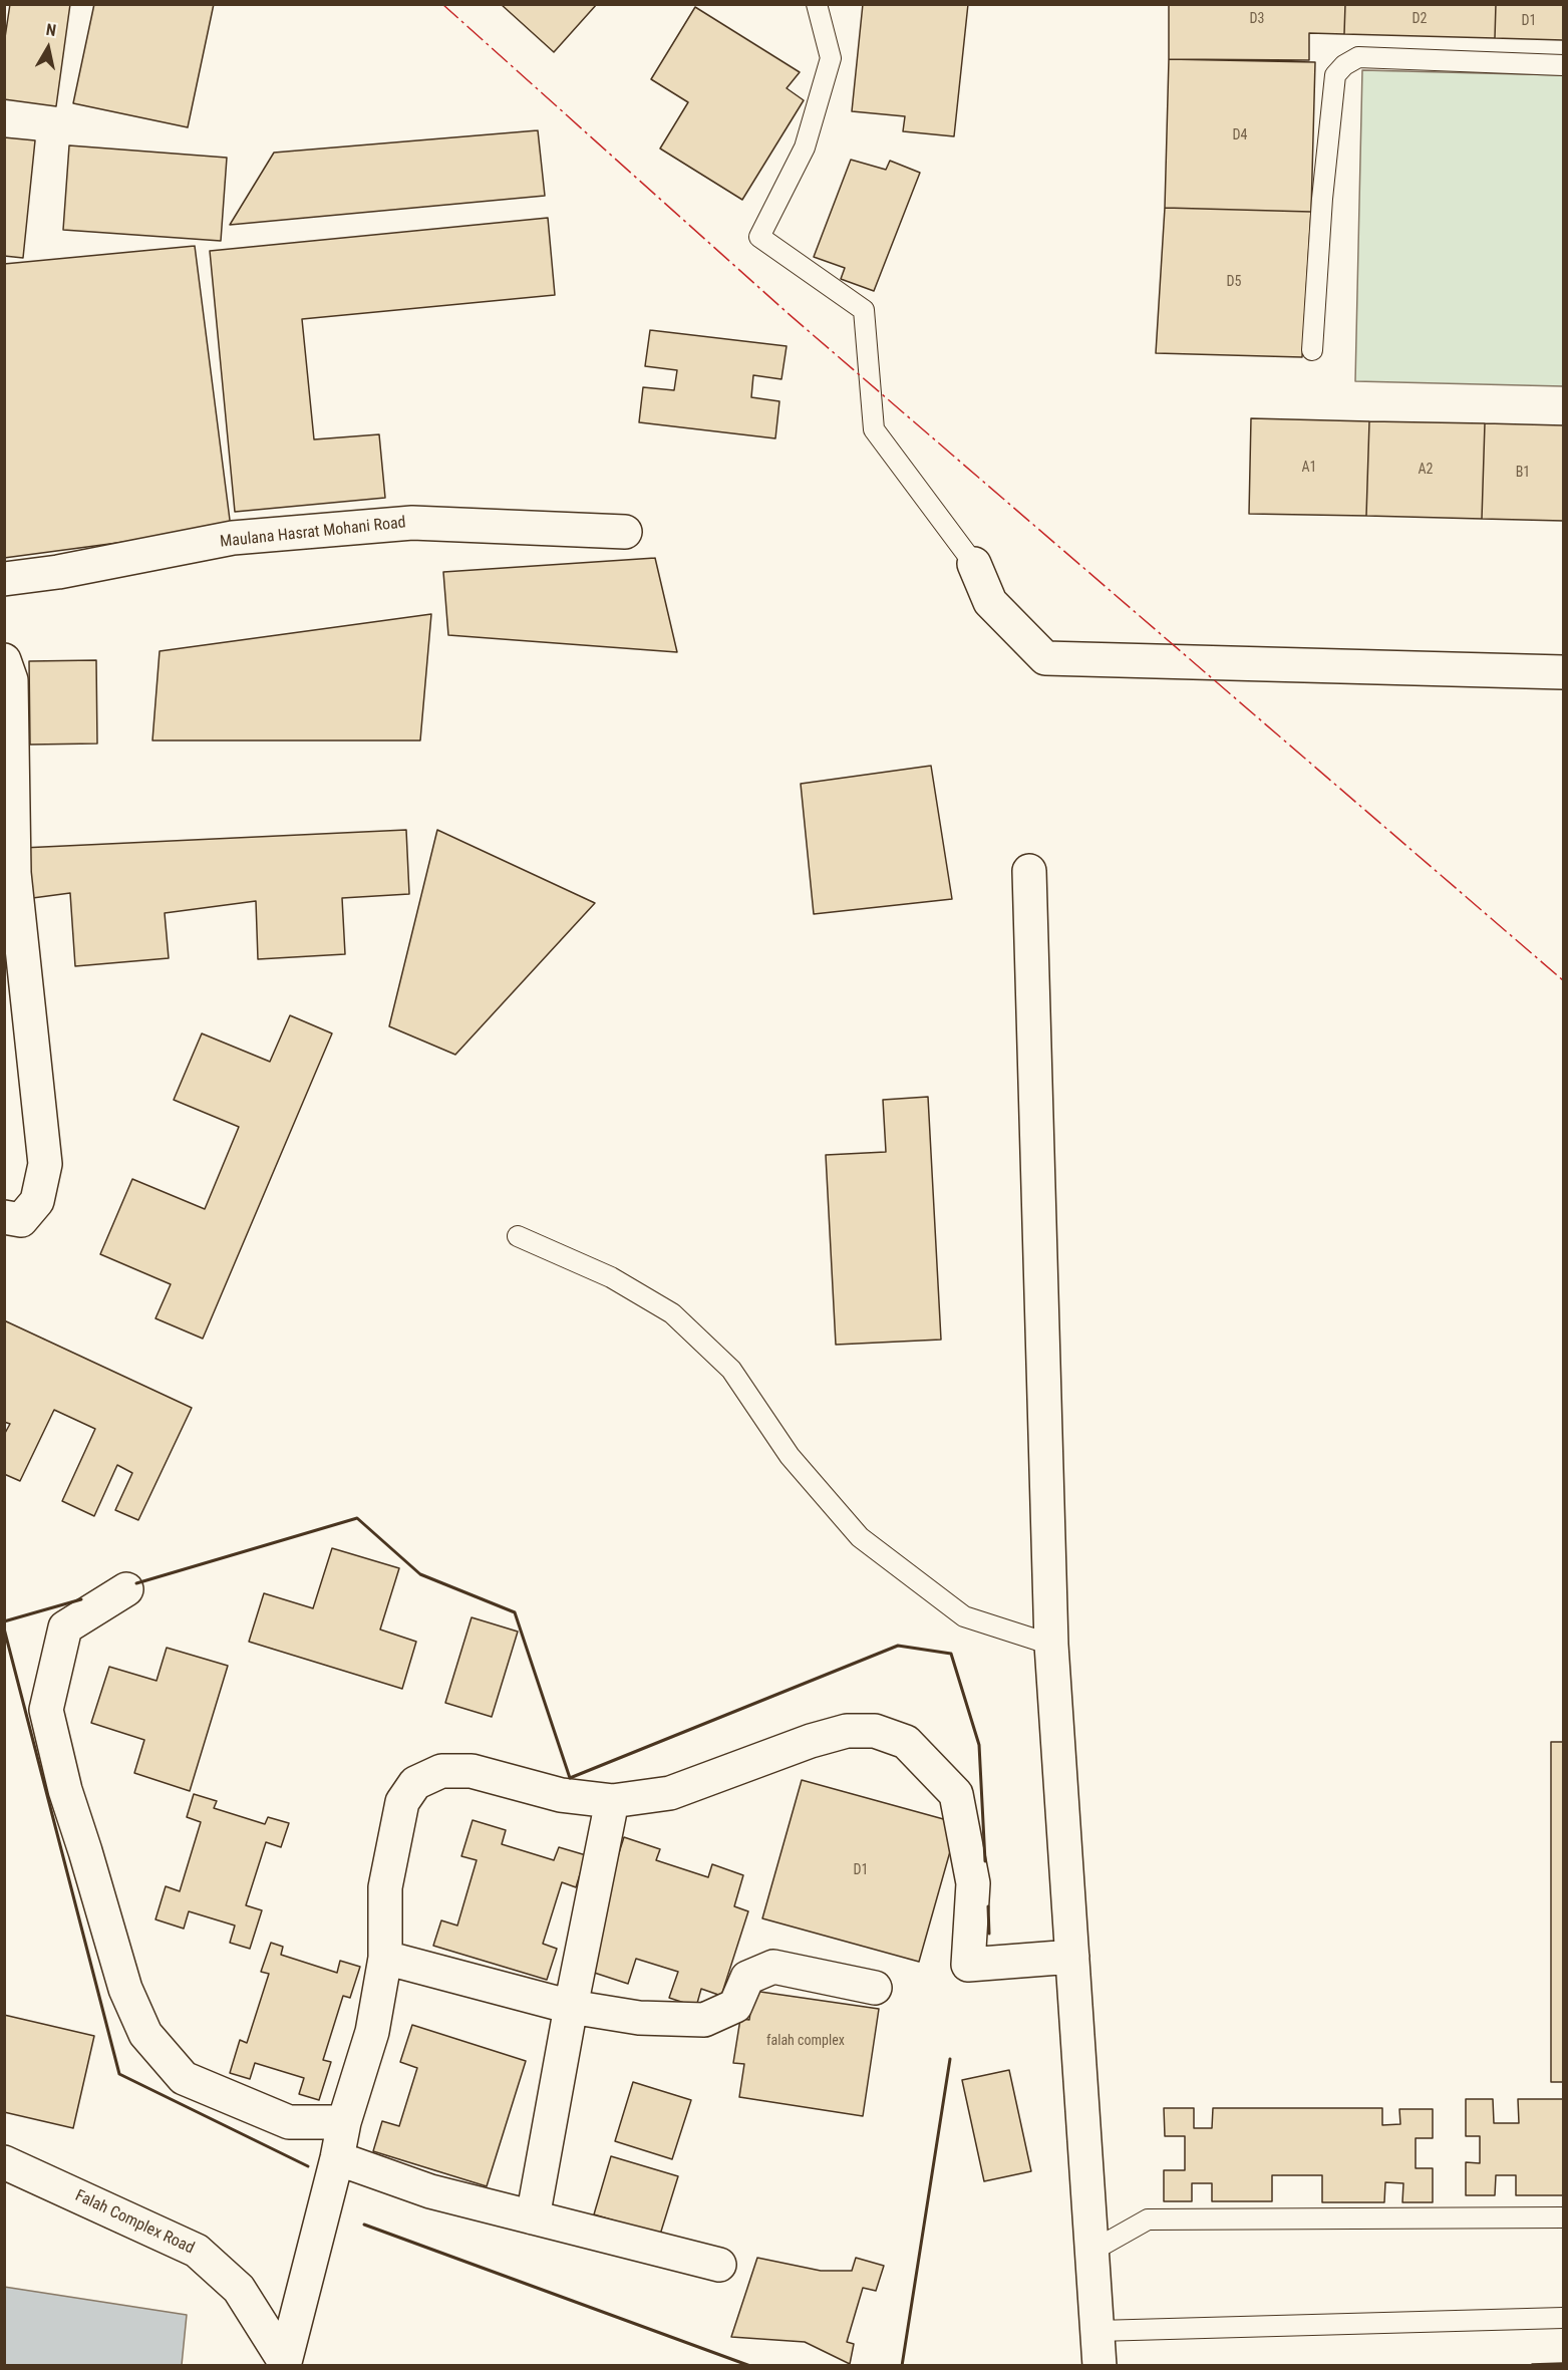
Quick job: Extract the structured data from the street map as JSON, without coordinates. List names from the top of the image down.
{
  "streets": {
    "street": ["Maulana Hasrat Mohani Road", "Falah Complex Road"]
  },
  "house_numbers": [
    "D3",
    "D2",
    "D1",
    "D4",
    "D5",
    "A1",
    "A2",
    "B1",
    "D1",
    "falah complex"
  ],
  "north": "top"
}
